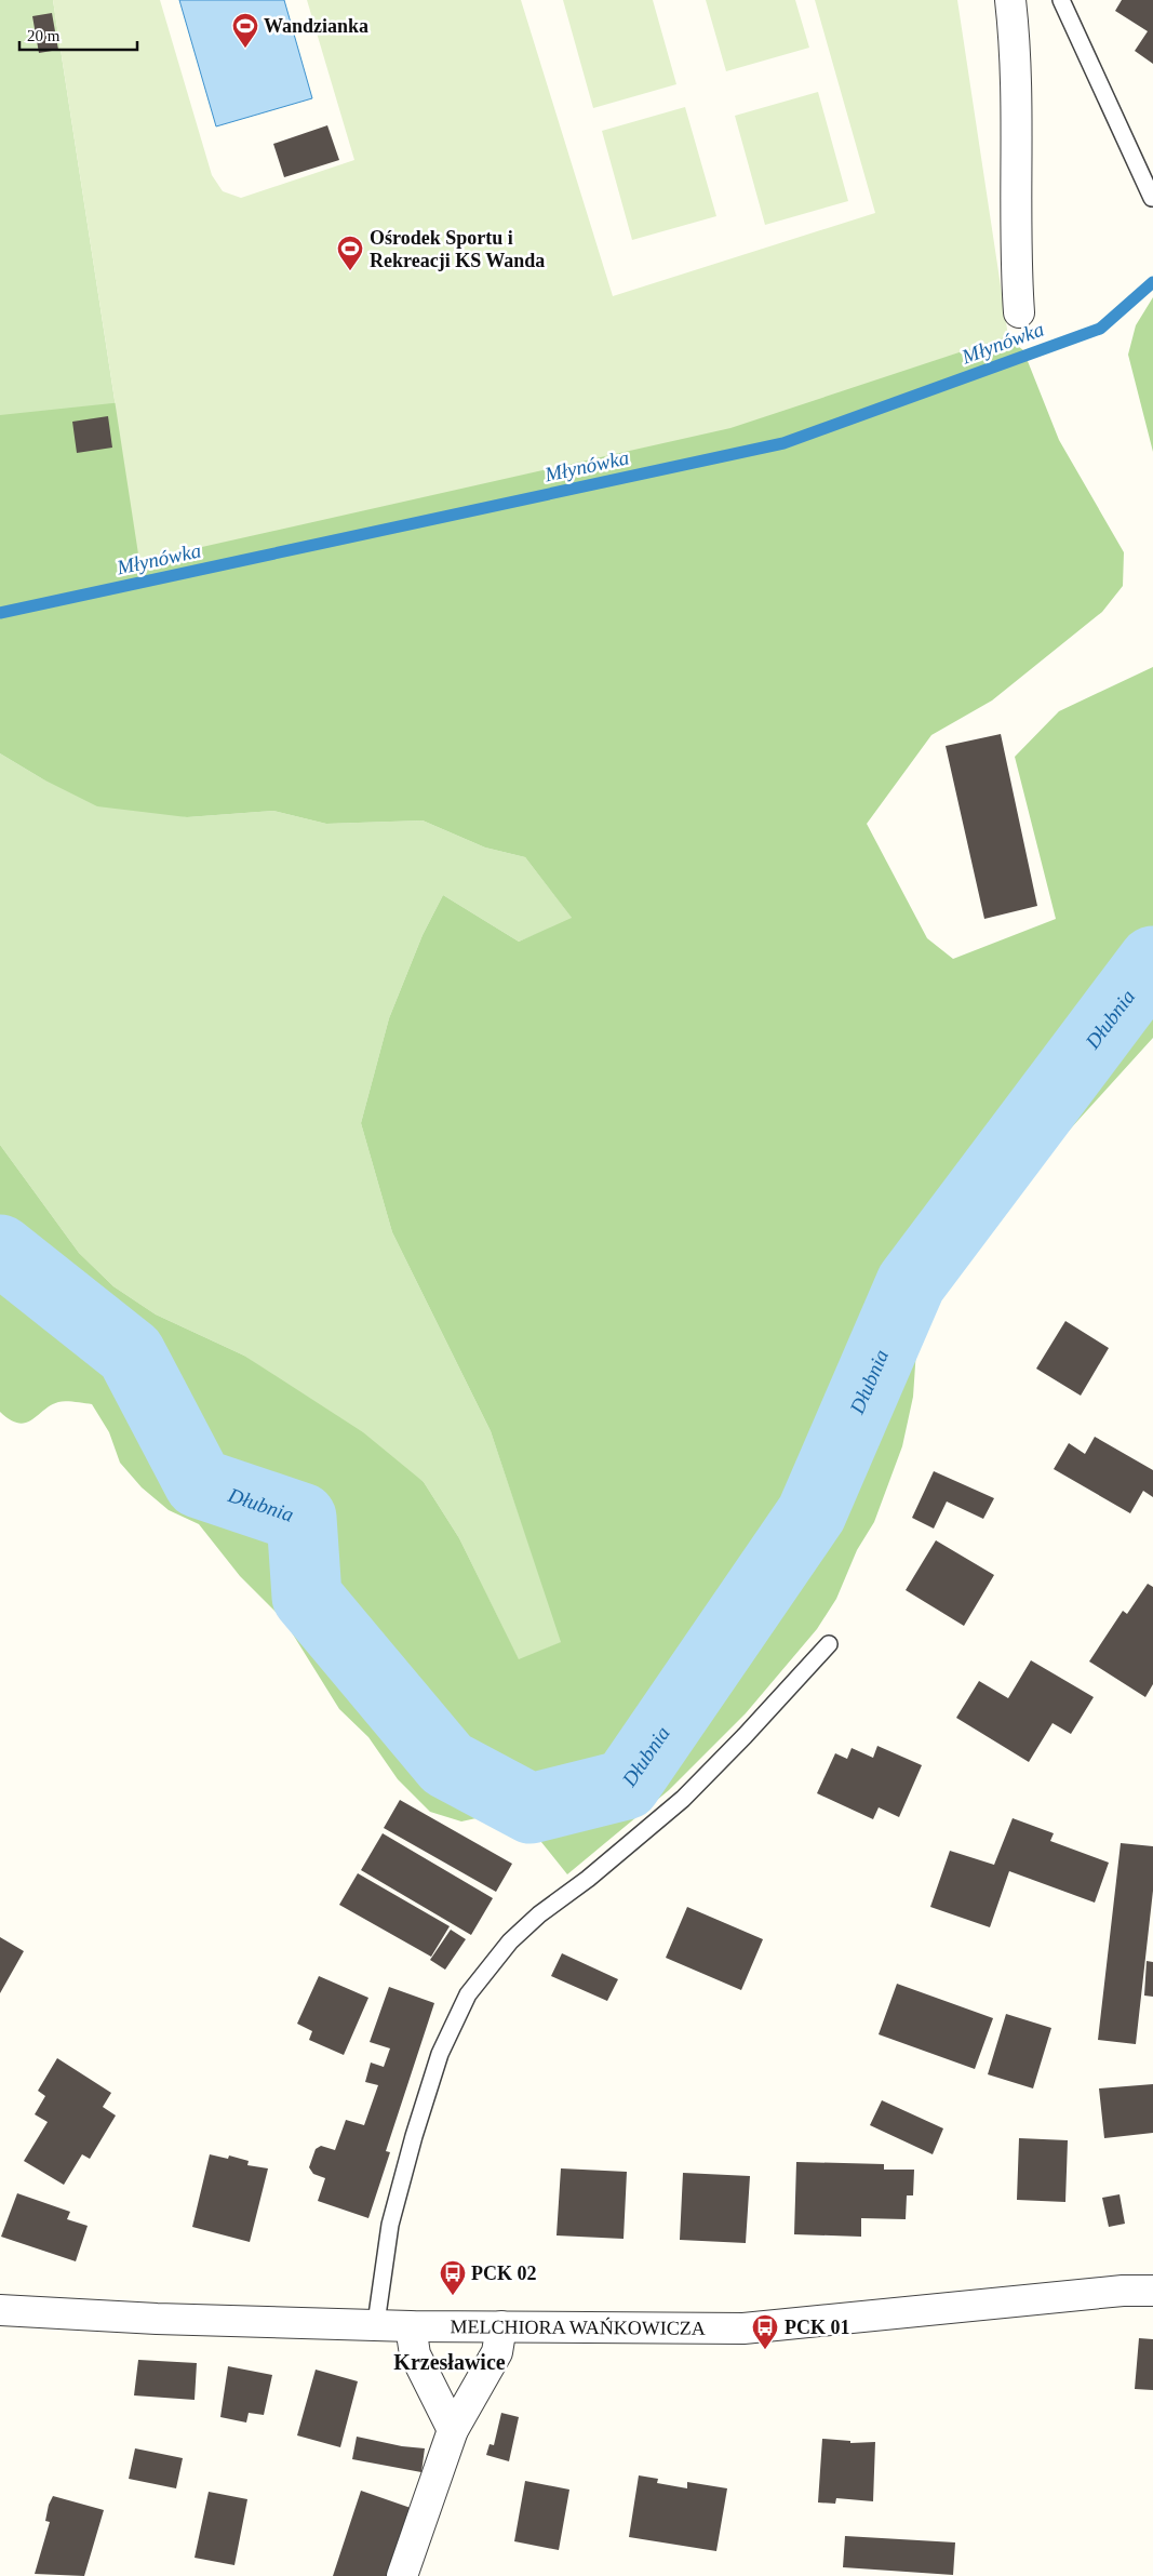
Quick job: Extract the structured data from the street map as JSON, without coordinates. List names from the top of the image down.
{
  "streets": {
    "street": ["MELCHIORA WAŃKOWICZA"]
  },
  "districts": ["Krzesławice"],
  "water": ["Młynówka", "Dłubnia"],
  "places": {
    "sports": ["Wandzianka", "Ośrodek Sportu i Rekreacji KS Wanda"],
    "bus stop": ["PCK 02", "PCK 01"]
  },
  "scale_bar": "20 m"
}
